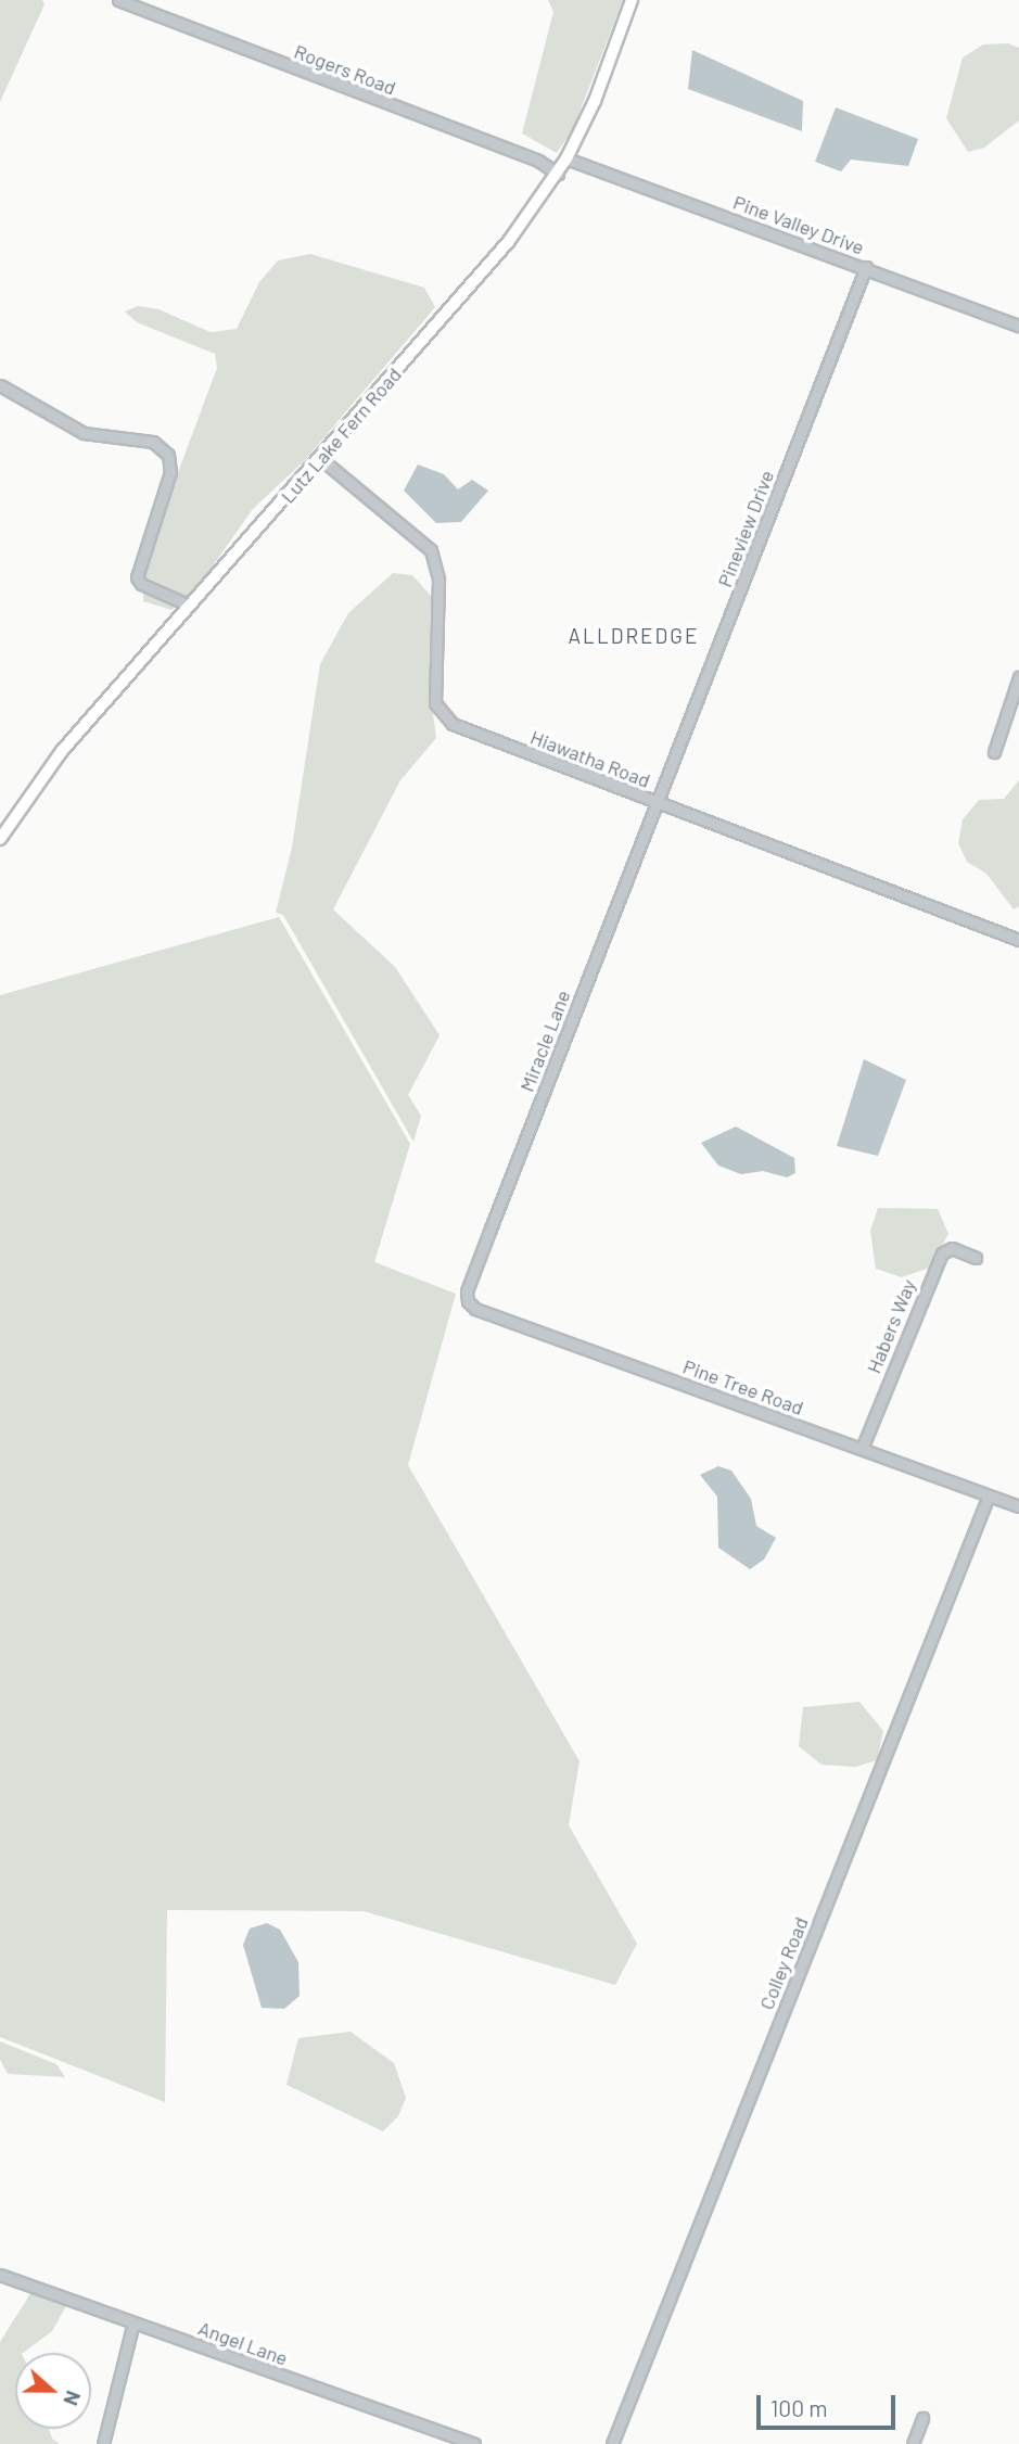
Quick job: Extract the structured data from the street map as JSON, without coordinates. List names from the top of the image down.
{
  "streets": {
    "main road": ["Lutz Lake Fern Road"],
    "street": [
      "Rogers Road",
      "Pine Valley Drive",
      "Pineview Drive",
      "Hiawatha Road",
      "Miracle Lane",
      "Habers Way",
      "Pine Tree Road",
      "Colley Road",
      "Angel Lane"
    ]
  },
  "crossings": [
    ["Rogers Road", "Lutz Lake Fern Road"],
    ["Pine Valley Drive", "Lutz Lake Fern Road"],
    ["Pine Valley Drive", "Pineview Drive"],
    ["Lutz Lake Fern Road", "Hiawatha Road"],
    ["Pineview Drive", "Hiawatha Road"],
    ["Pineview Drive", "Miracle Lane"],
    ["Hiawatha Road", "Miracle Lane"],
    ["Miracle Lane", "Pine Tree Road"],
    ["Habers Way", "Pine Tree Road"],
    ["Pine Tree Road", "Colley Road"]
  ],
  "districts": ["ALLDREDGE"],
  "scale_bar": "100 m",
  "north": "right"
}
